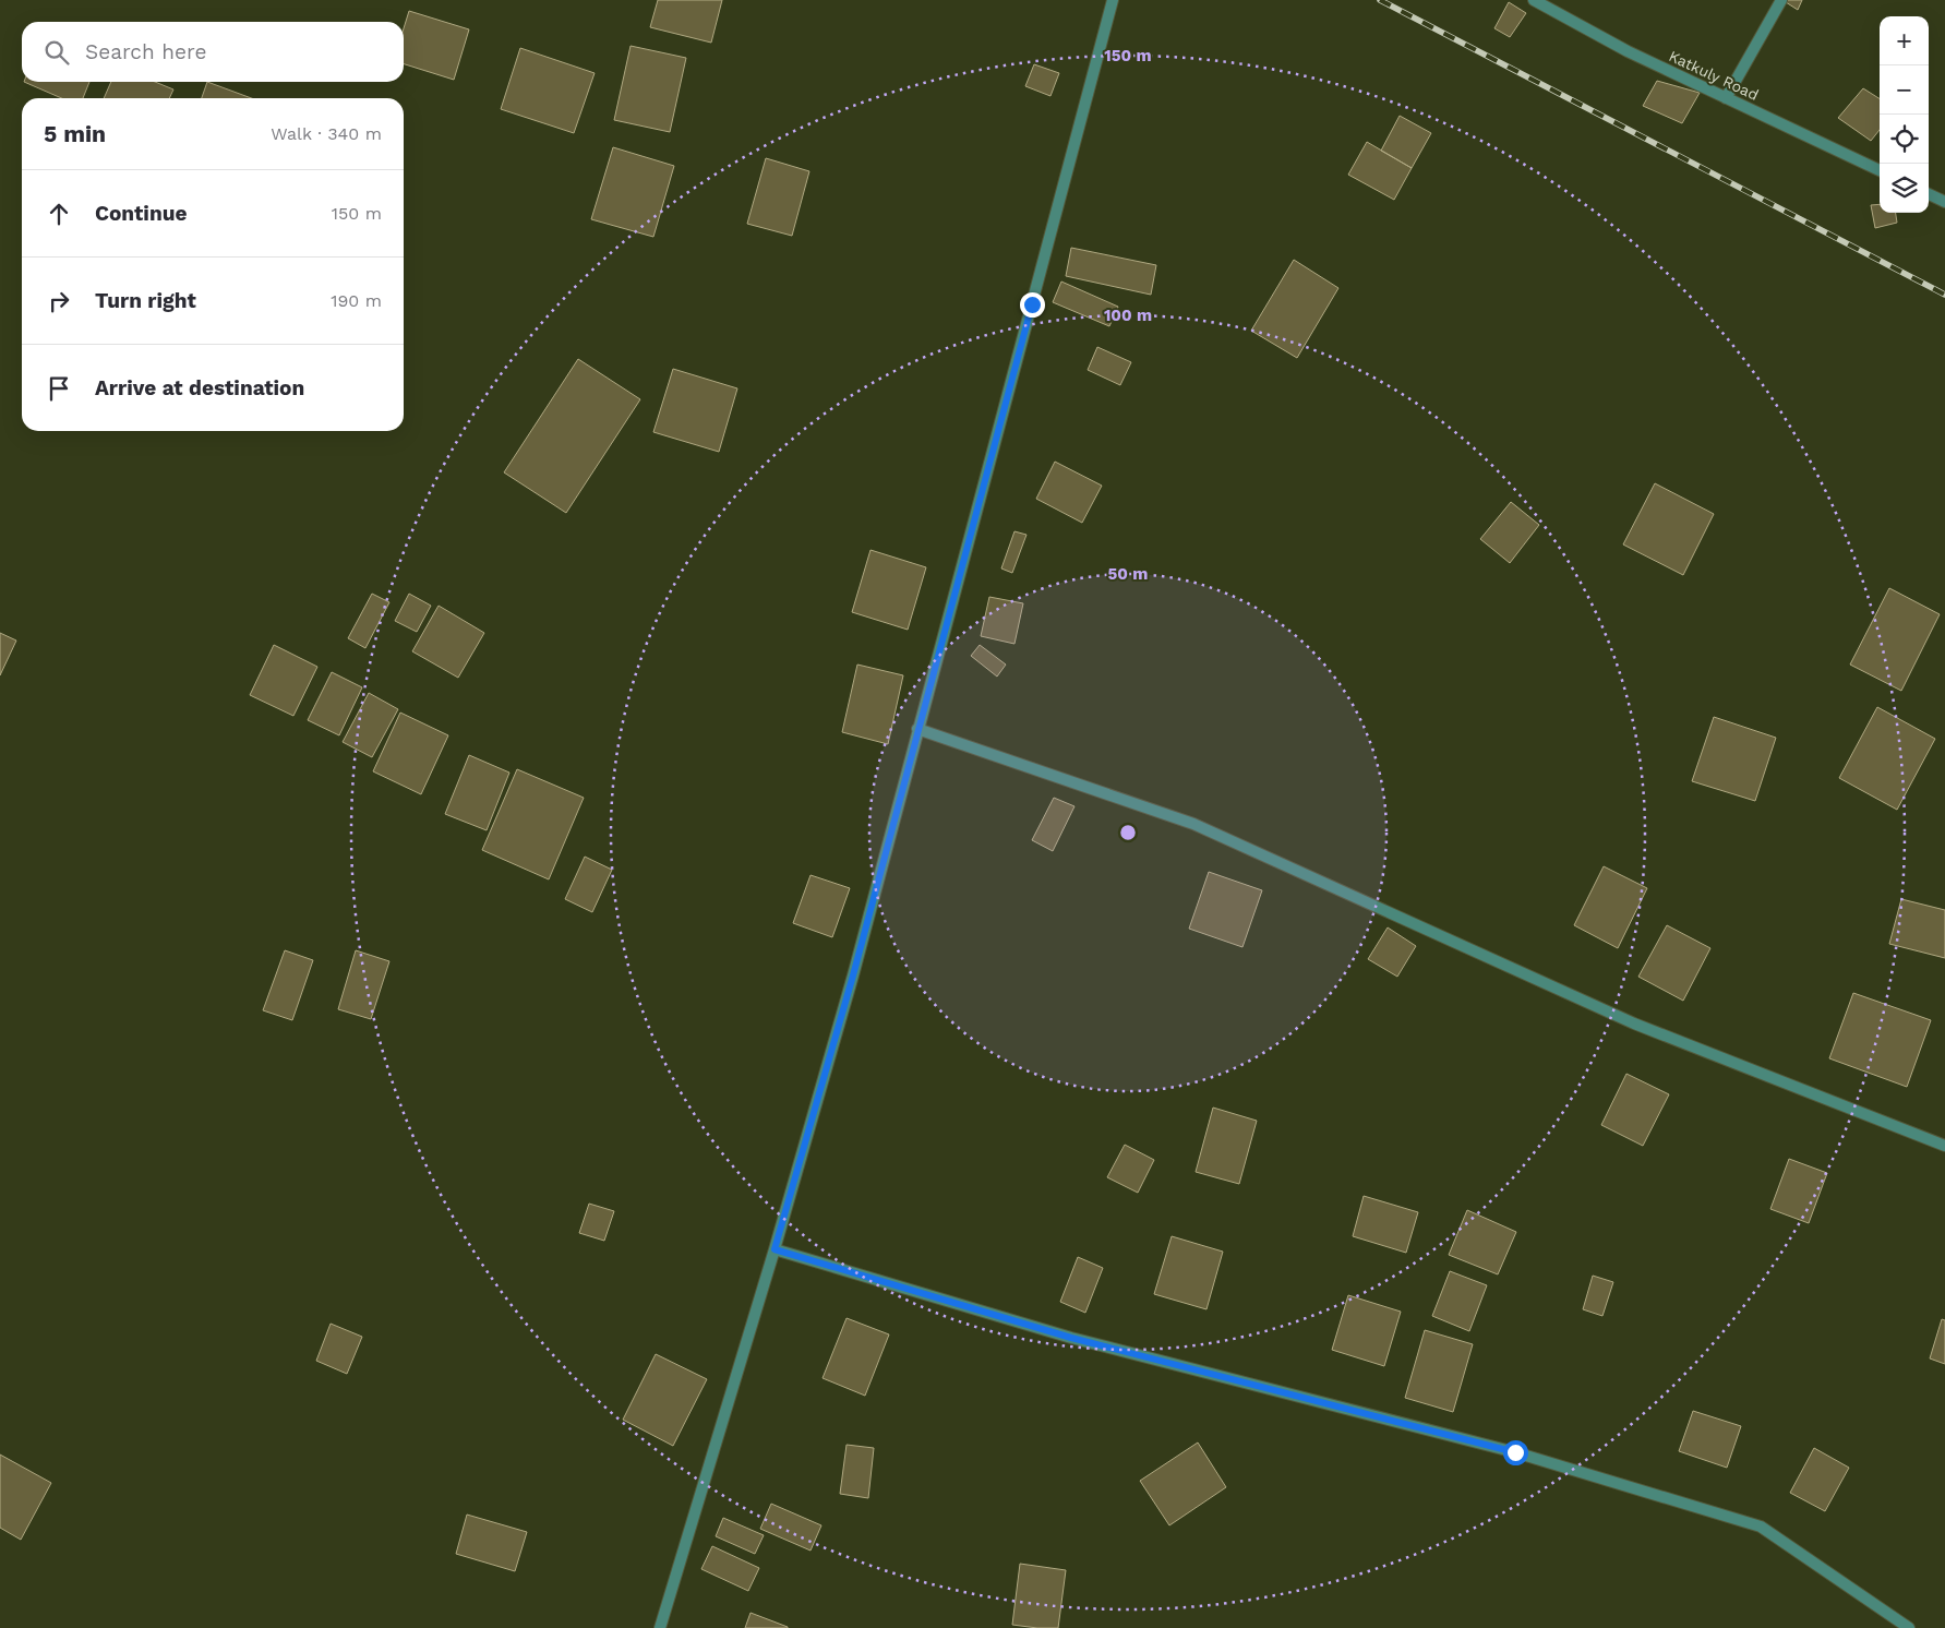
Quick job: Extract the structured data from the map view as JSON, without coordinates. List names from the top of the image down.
{
  "streets": {
    "street": ["Katkuly Road"]
  },
  "page": {
    "map_buttons": ["+", "−"],
    "search": "Search here",
    "heading": ["5 min", "Walk · 340 m"],
    "list": [
      ["Continue", "150 m"],
      ["Turn right", "190 m"],
      "Arrive at destination"
    ]
  },
  "rings": ["150 m", "100 m", "50 m"]
}
